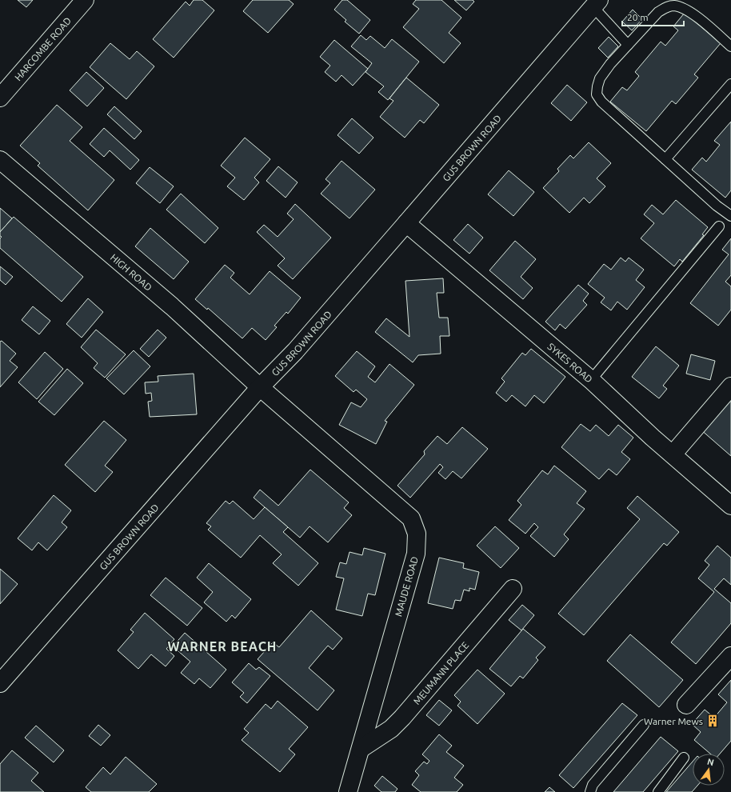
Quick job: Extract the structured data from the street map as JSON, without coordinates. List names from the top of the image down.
{
  "streets": {
    "street": [
      "HARCOMBE ROAD",
      "GUS BROWN ROAD",
      "HIGH ROAD",
      "SYKES ROAD",
      "MAUDE ROAD",
      "MEUMANN PLACE"
    ]
  },
  "crossings": [
    ["GUS BROWN ROAD", "HIGH ROAD"],
    ["GUS BROWN ROAD", "SYKES ROAD"],
    ["GUS BROWN ROAD", "MAUDE ROAD"],
    ["HIGH ROAD", "MAUDE ROAD"],
    ["MAUDE ROAD", "MEUMANN PLACE"]
  ],
  "districts": ["WARNER BEACH"],
  "places": {
    "building": ["Warner Mews"]
  },
  "scale_bar": "20 m",
  "north": "top"
}
